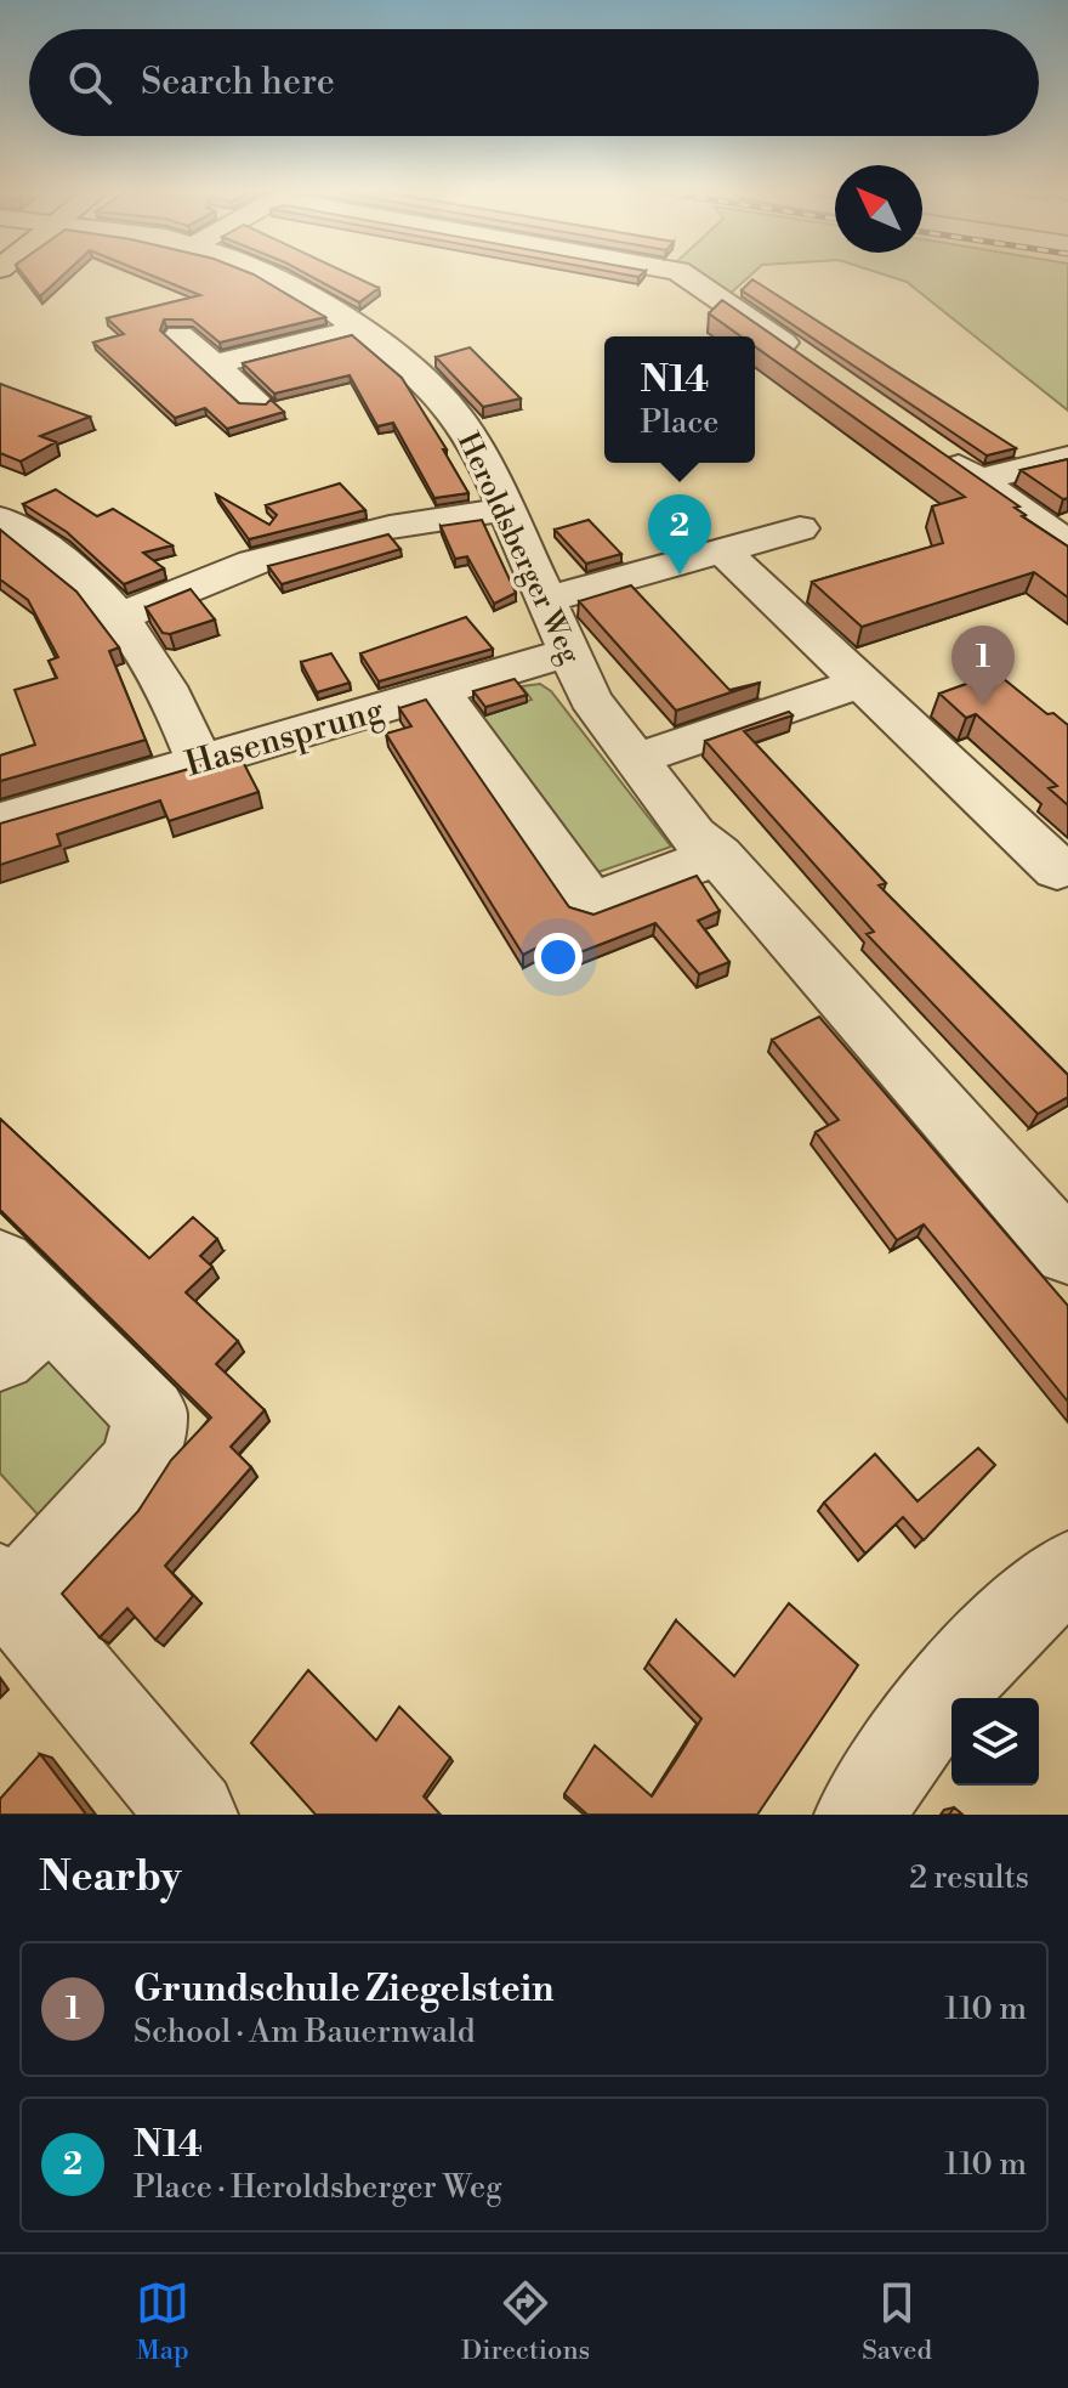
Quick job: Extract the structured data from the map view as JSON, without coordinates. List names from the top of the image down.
{
  "streets": {
    "street": ["Heroldsberger Weg", "Hasensprung"]
  },
  "crossings": [
    ["Heroldsberger Weg", "Hasensprung"]
  ],
  "north": "top left",
  "page": {
    "search": "Search here",
    "popup": ["N14", "Place"],
    "pins": ["2", "1"],
    "heading": ["Nearby", "2 results"],
    "list": [
      {
        "mark": "1",
        "name": "Grundschule Ziegelstein",
        "note": "School · Am Bauernwald",
        "value": "110 m"
      },
      {
        "mark": "2",
        "name": "N14",
        "note": "Place · Heroldsberger Weg",
        "value": "110 m"
      }
    ],
    "nav": ["Map", "Directions", "Saved"]
  }
}
